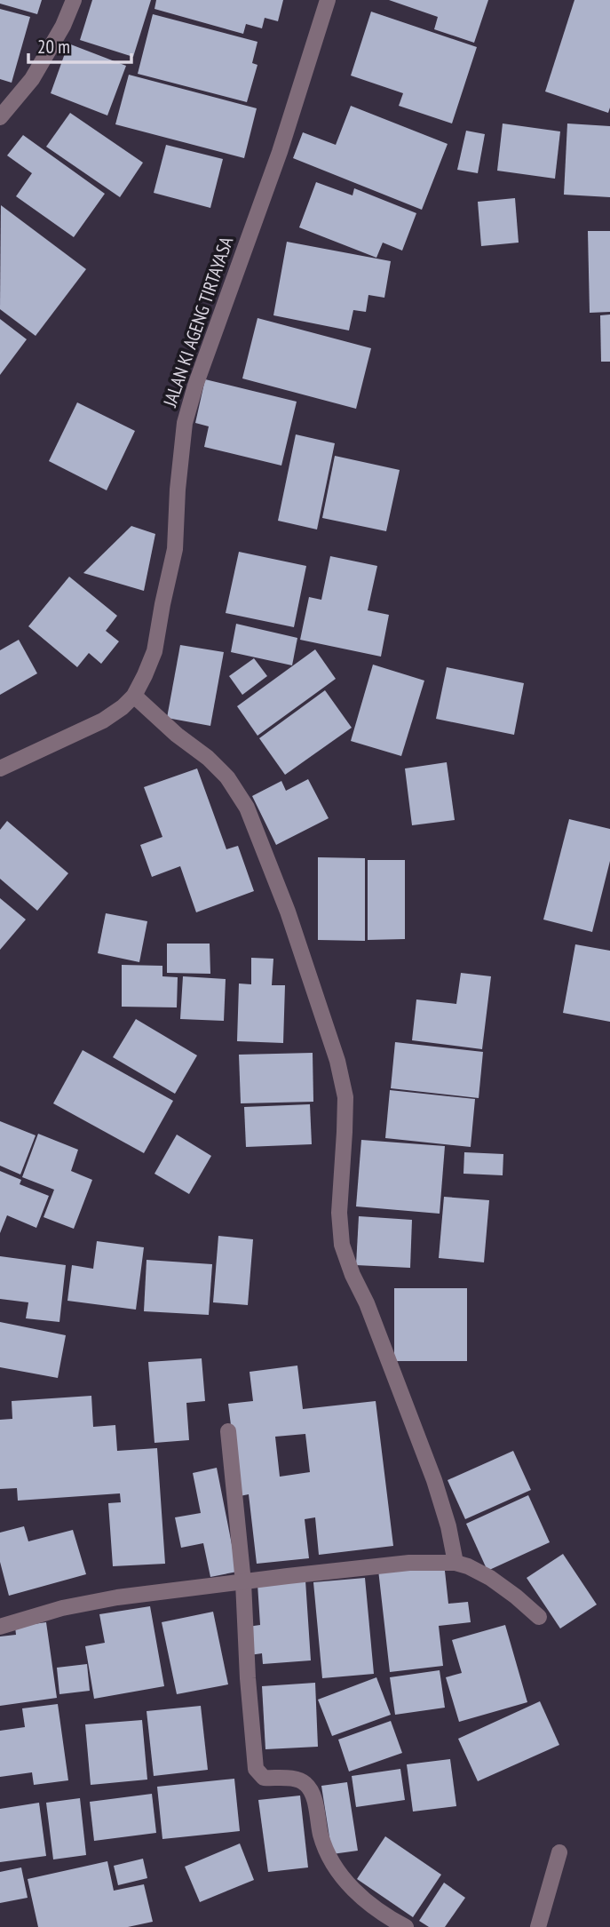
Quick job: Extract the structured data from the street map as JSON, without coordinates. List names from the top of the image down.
{
  "streets": {
    "street": ["JALAN KI AGENG TIRTAYASA"]
  },
  "scale_bar": "20 m"
}
